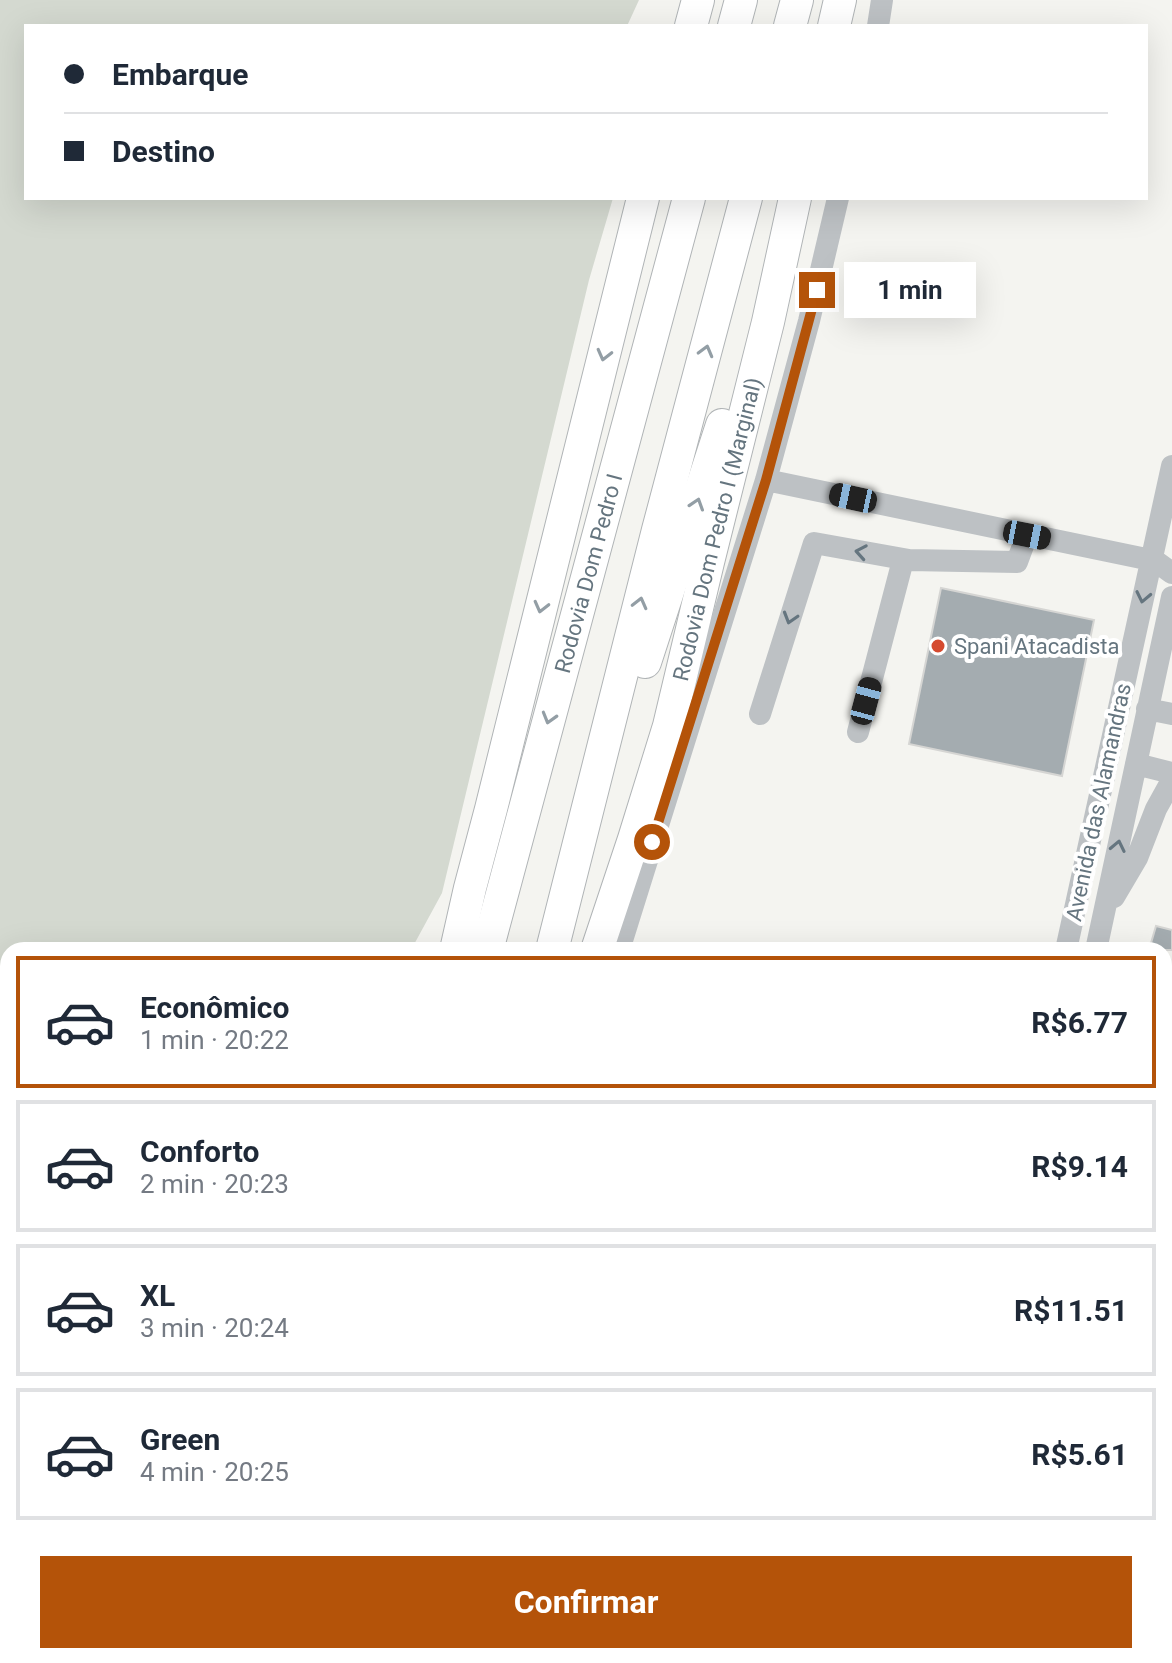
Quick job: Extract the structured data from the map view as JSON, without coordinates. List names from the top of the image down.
{
  "streets": {
    "highway": ["Rodovia Dom Pedro I (Marginal)", "Rodovia Dom Pedro I"],
    "street": ["Avenida das Alamandras"]
  },
  "places": ["Spani Atacadista"],
  "page": {
    "banner": ["Embarque", "Destino"],
    "bubble": "1 min",
    "list": [
      {
        "name": "Econômico",
        "note": "1 min · 20:22",
        "value": "R$6.77"
      },
      {
        "name": "Conforto",
        "note": "2 min · 20:23",
        "value": "R$9.14"
      },
      {
        "name": "XL",
        "note": "3 min · 20:24",
        "value": "R$11.51"
      },
      {
        "name": "Green",
        "note": "4 min · 20:25",
        "value": "R$5.61"
      }
    ],
    "buttons": "Confirmar"
  }
}
